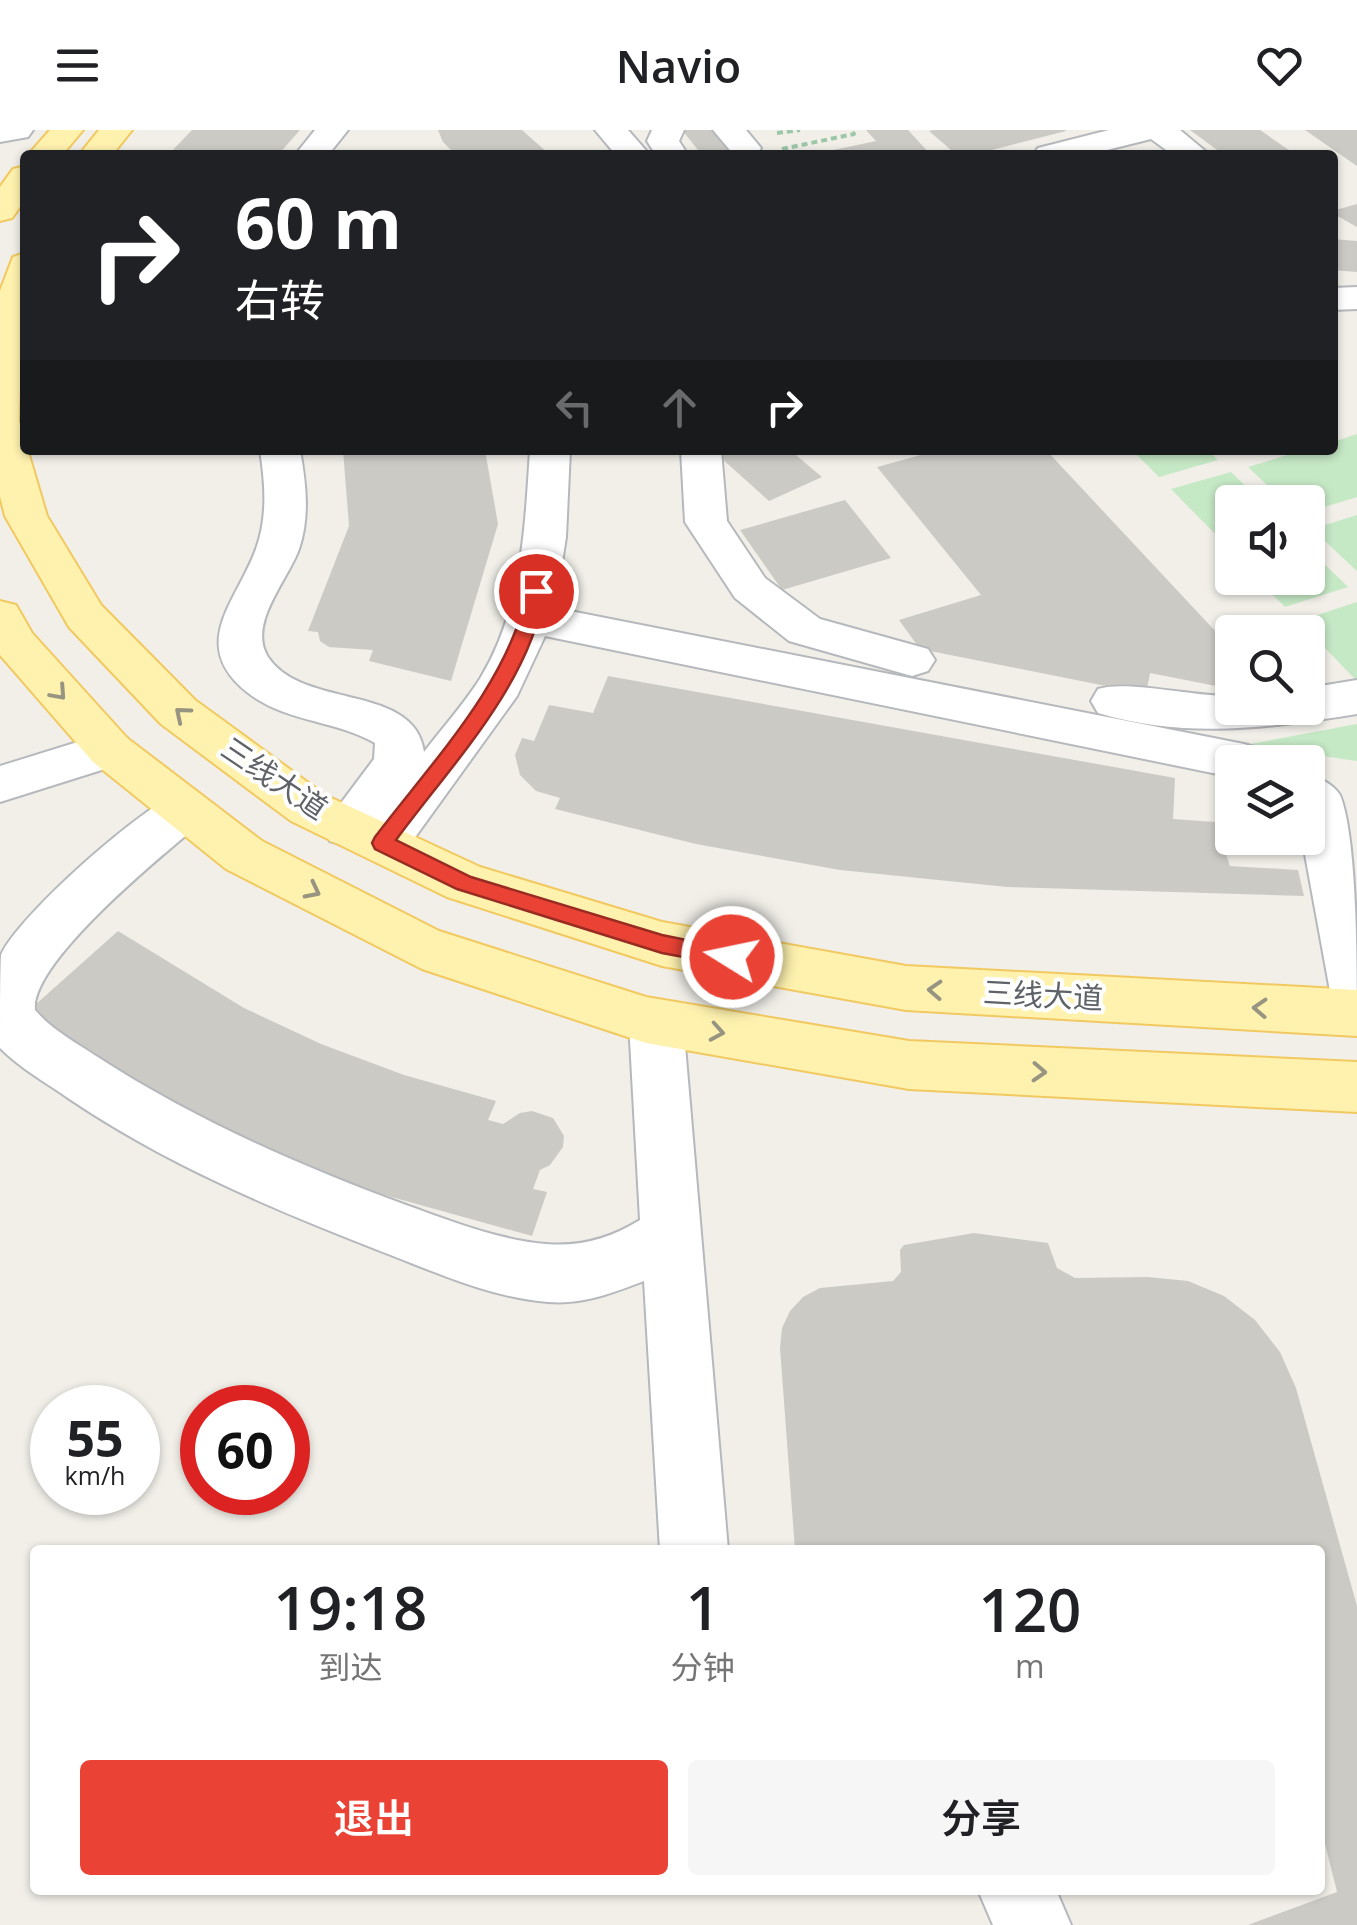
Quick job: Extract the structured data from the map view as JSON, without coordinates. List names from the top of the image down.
{
  "streets": {
    "main road": ["三线大道"]
  },
  "page": {
    "header": "Navio",
    "turn": ["60 m", "右转"],
    "speed": "55 km/h",
    "limit": "60",
    "eta": [
      "19:18",
      "到达",
      "1",
      "分钟",
      "120",
      "m"
    ],
    "buttons": ["退出", "分享"]
  }
}
